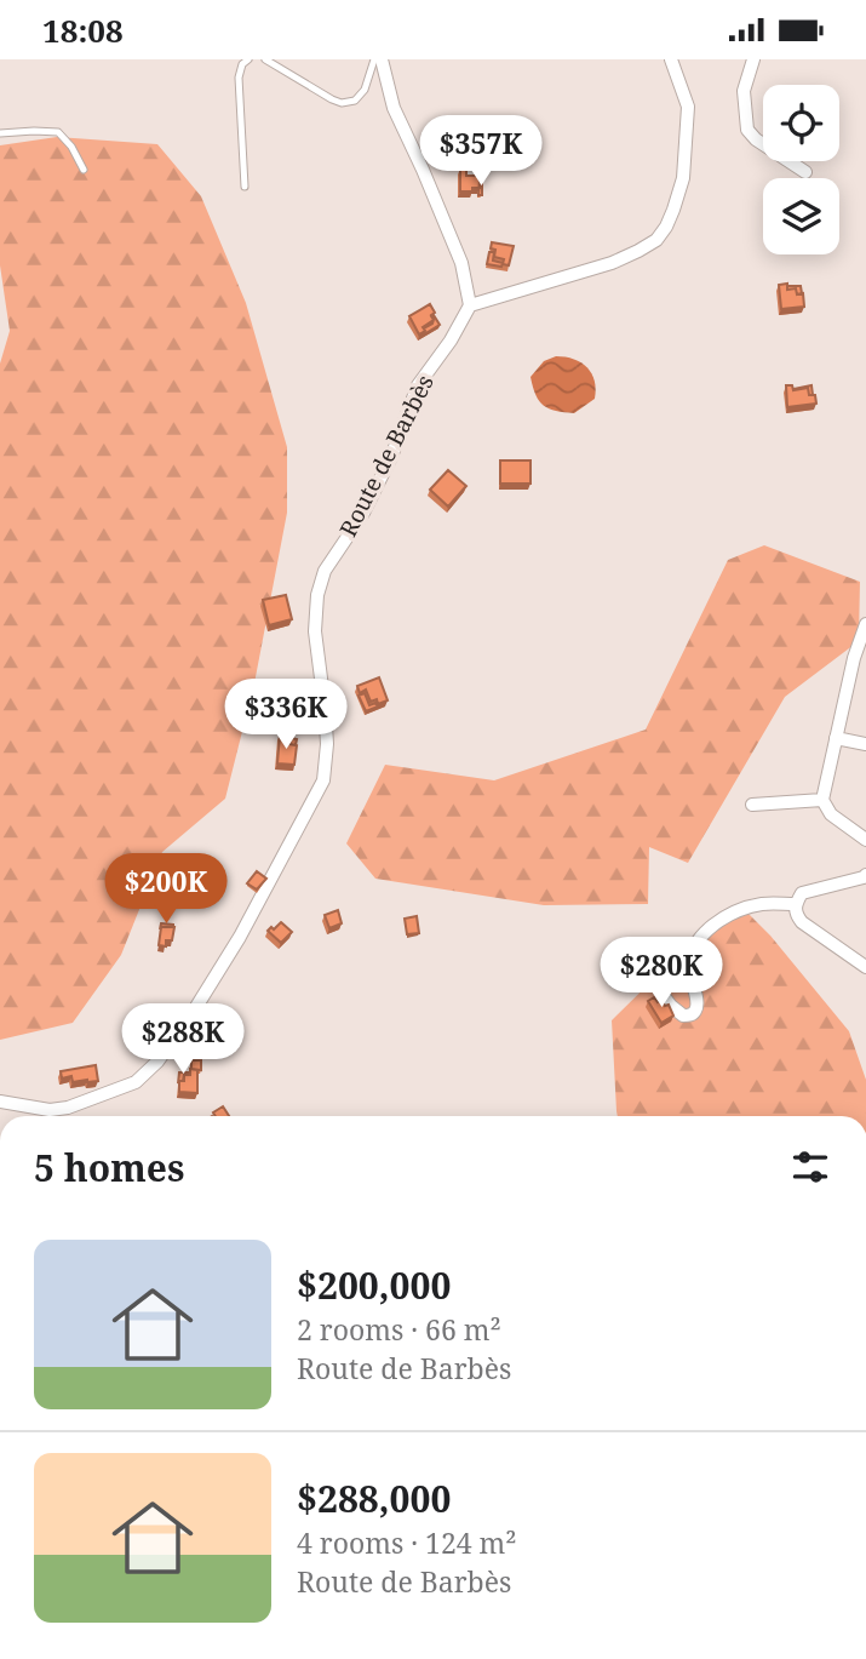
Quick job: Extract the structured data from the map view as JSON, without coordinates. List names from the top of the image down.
{
  "streets": {
    "street": ["Route de Barbès"]
  },
  "page": {
    "status": "18:08",
    "price": [
      "$357K",
      "$336K",
      "$200K",
      "$280K",
      "$288K"
    ],
    "heading": "5 homes",
    "list": [
      {
        "name": "$200,000",
        "note": "2 rooms · 66 m² · Route de Barbès"
      },
      {
        "name": "$288,000",
        "note": "4 rooms · 124 m² · Route de Barbès"
      }
    ]
  }
}
